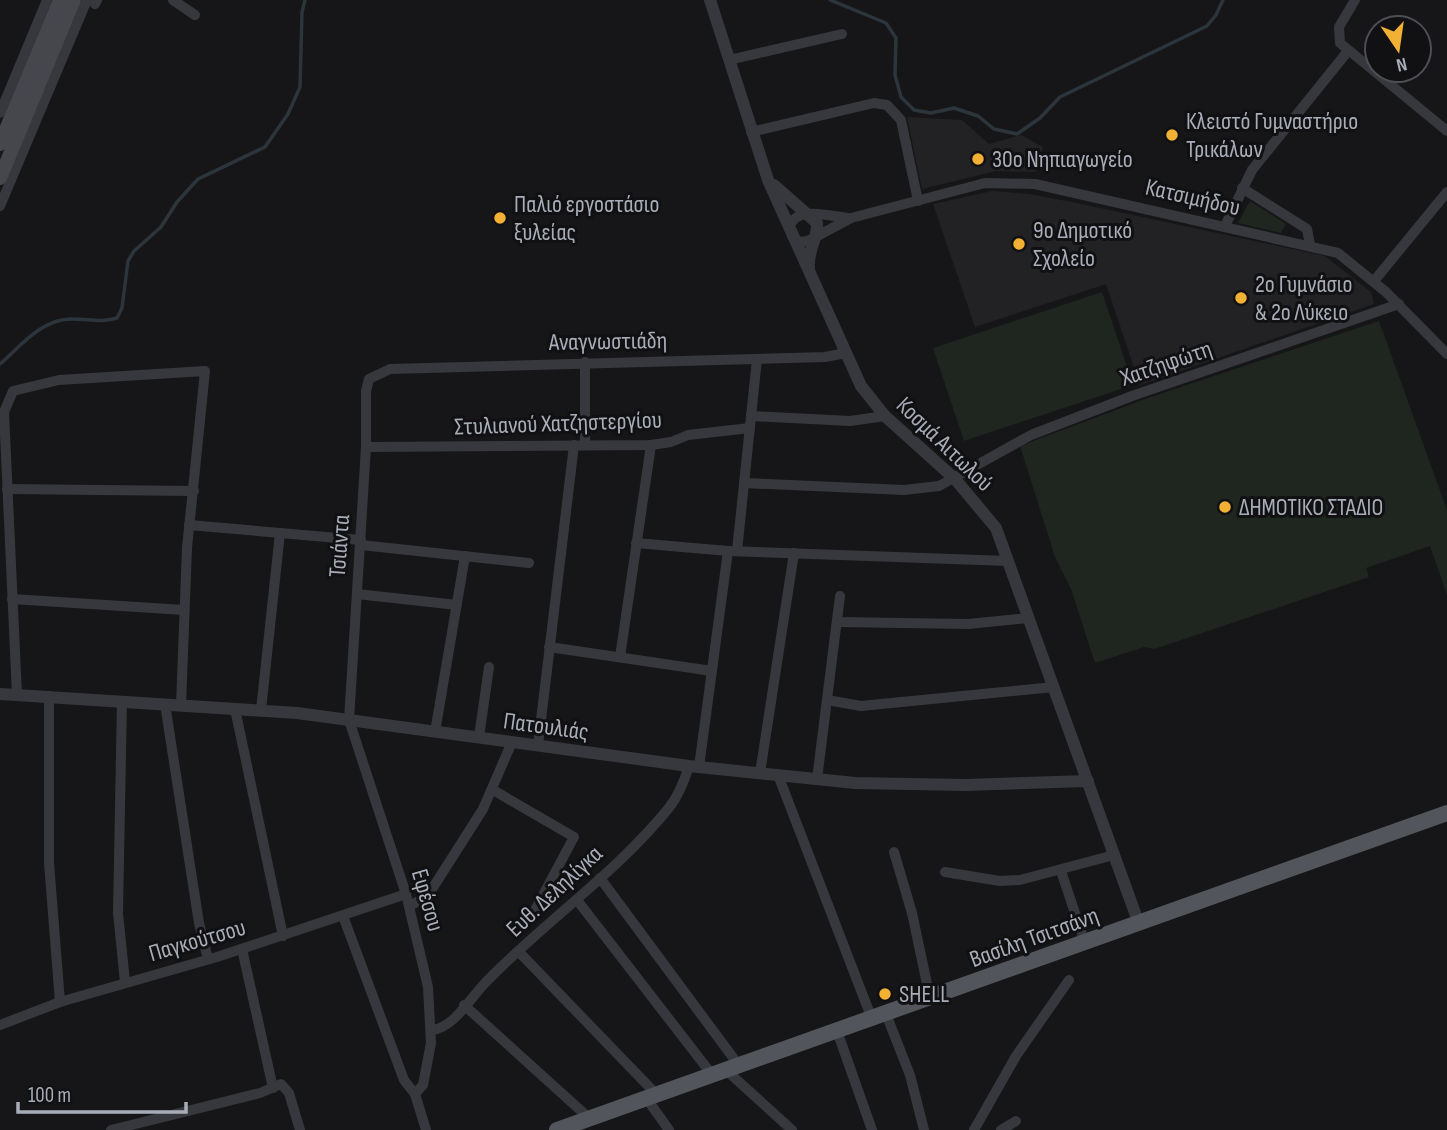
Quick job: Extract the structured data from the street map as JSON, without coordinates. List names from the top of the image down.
{
  "streets": {
    "main road": ["Βασίλη Τσιτσάνη"],
    "street": [
      "Κατσιμήδου",
      "Αναγνωστιάδη",
      "Χατζηφώτη",
      "Στυλιανού Χατζηστεργίου",
      "Κοσμά Αιτωλού",
      "Τσιάντα",
      "Πατουλιάς",
      "Ευθ. Δεληλίγκα",
      "Εφέσου",
      "Παγκούτσου"
    ]
  },
  "crossings": [
    ["Κατσιμήδου", "Χατζηφώτη"],
    ["Αναγνωστιάδη", "Κοσμά Αιτωλού"],
    ["Αναγνωστιάδη", "Τσιάντα"],
    ["Αναγνωστιάδη", "Ευθ. Δεληλίγκα"],
    ["Χατζηφώτη", "Κοσμά Αιτωλού"],
    ["Χατζηφώτη", "Ευθ. Δεληλίγκα"],
    ["Στυλιανού Χατζηστεργίου", "Τσιάντα"],
    ["Στυλιανού Χατζηστεργίου", "Ευθ. Δεληλίγκα"],
    ["Κοσμά Αιτωλού", "Πατουλιάς"],
    ["Κοσμά Αιτωλού", "Βασίλη Τσιτσάνη"],
    ["Τσιάντα", "Πατουλιάς"],
    ["Τσιάντα", "Εφέσου"],
    ["Πατουλιάς", "Ευθ. Δεληλίγκα"],
    ["Πατουλιάς", "Εφέσου"],
    ["Ευθ. Δεληλίγκα", "Εφέσου"],
    ["Εφέσου", "Παγκούτσου"]
  ],
  "places": [
    "Κλειστό Γυμναστήριο Τρικάλων",
    "30ο Νηπιαγωγείο",
    "Παλιό εργοστάσιο ξυλείας",
    "9ο Δημοτικό Σχολείο",
    "2ο Γυμνάσιο & 2ο Λύκειο",
    "ΔΗΜΟΤΙΚΟ ΣΤΑΔΙΟ",
    "SHELL"
  ],
  "scale_bar": "100 m",
  "north": "bottom"
}
